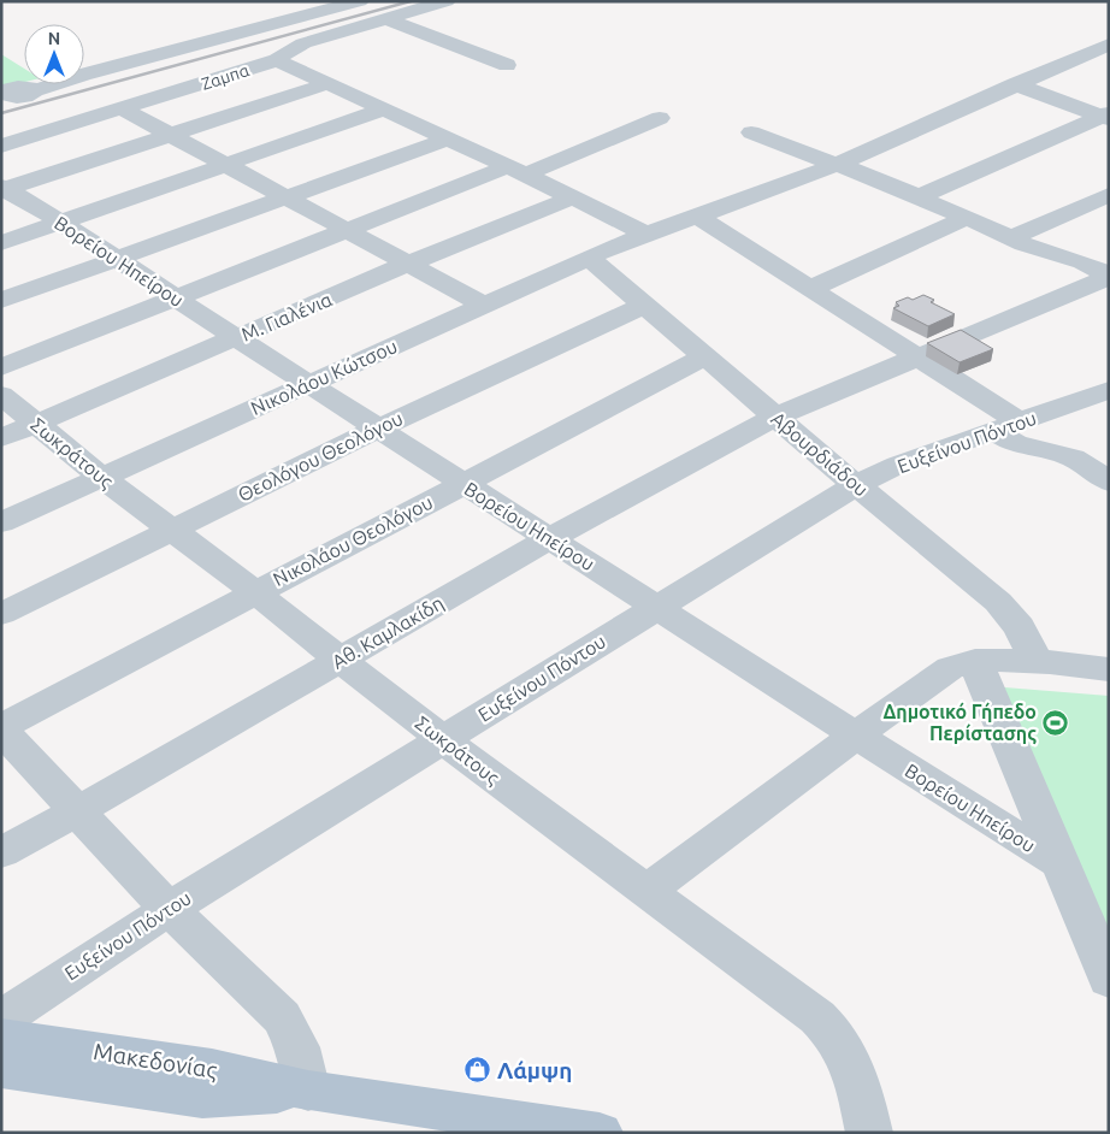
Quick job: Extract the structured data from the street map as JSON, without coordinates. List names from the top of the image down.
{
  "streets": {
    "main road": ["Μακεδονίας"],
    "street": [
      "Ζαμπα",
      "Βορείου Ηπείρου",
      "Μ. Γιαλένια",
      "Νικολάου Κώτσου",
      "Ευξείνου Πόντου",
      "Σωκράτους",
      "Αβουρδιάδου",
      "Θεολόγου Θεολόγου",
      "Νικολάου Θεολόγου",
      "Αθ. Καμλακίδη"
    ]
  },
  "crossings": [
    ["Βορείου Ηπείρου", "Μ. Γιαλένια"],
    ["Βορείου Ηπείρου", "Νικολάου Κώτσου"],
    ["Βορείου Ηπείρου", "Ευξείνου Πόντου"],
    ["Βορείου Ηπείρου", "Θεολόγου Θεολόγου"],
    ["Βορείου Ηπείρου", "Νικολάου Θεολόγου"],
    ["Βορείου Ηπείρου", "Αθ. Καμλακίδη"],
    ["Μ. Γιαλένια", "Σωκράτους"],
    ["Νικολάου Κώτσου", "Σωκράτους"],
    ["Νικολάου Κώτσου", "Αβουρδιάδου"],
    ["Ευξείνου Πόντου", "Σωκράτους"],
    ["Ευξείνου Πόντου", "Αβουρδιάδου"],
    ["Σωκράτους", "Θεολόγου Θεολόγου"],
    ["Σωκράτους", "Νικολάου Θεολόγου"],
    ["Σωκράτους", "Αθ. Καμλακίδη"],
    ["Αβουρδιάδου", "Θεολόγου Θεολόγου"],
    ["Αβουρδιάδου", "Νικολάου Θεολόγου"],
    ["Αβουρδιάδου", "Αθ. Καμλακίδη"]
  ],
  "places": {
    "sports": ["Δημοτικό Γήπεδο Περίστασης"],
    "shop": ["Λάμψη"]
  },
  "north": "top"
}
